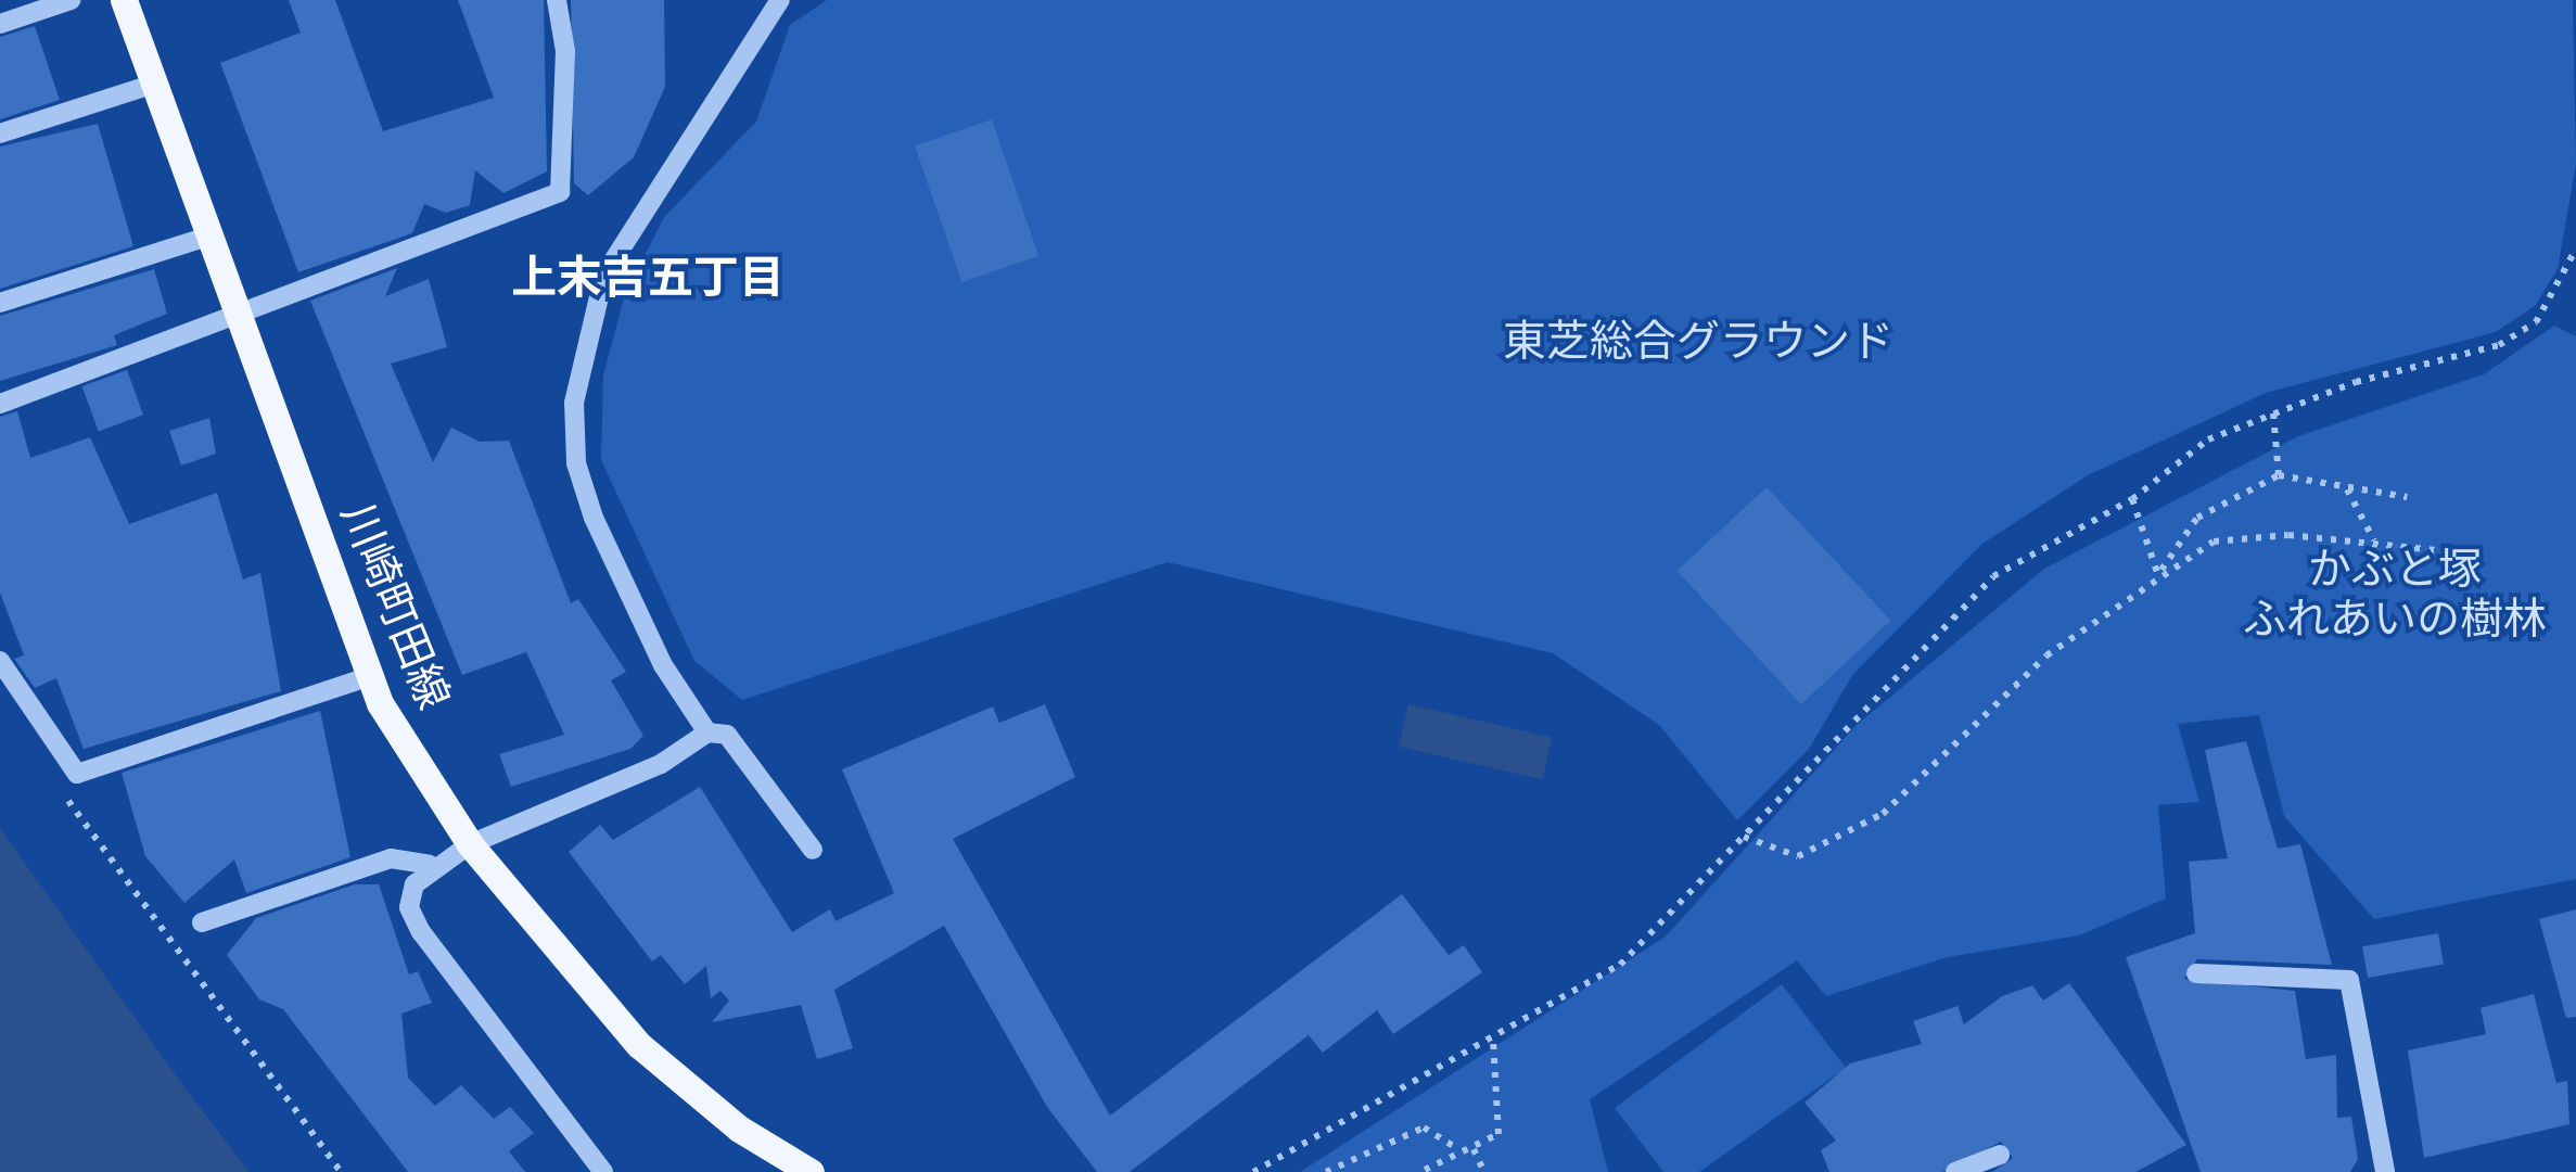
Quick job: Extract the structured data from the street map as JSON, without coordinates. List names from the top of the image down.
{
  "streets": {
    "main road": ["川崎町田線"]
  },
  "districts": ["上末吉五丁目"],
  "parks": ["東芝総合グラウンド", "かぶと塚 ふれあいの樹林"]
}
